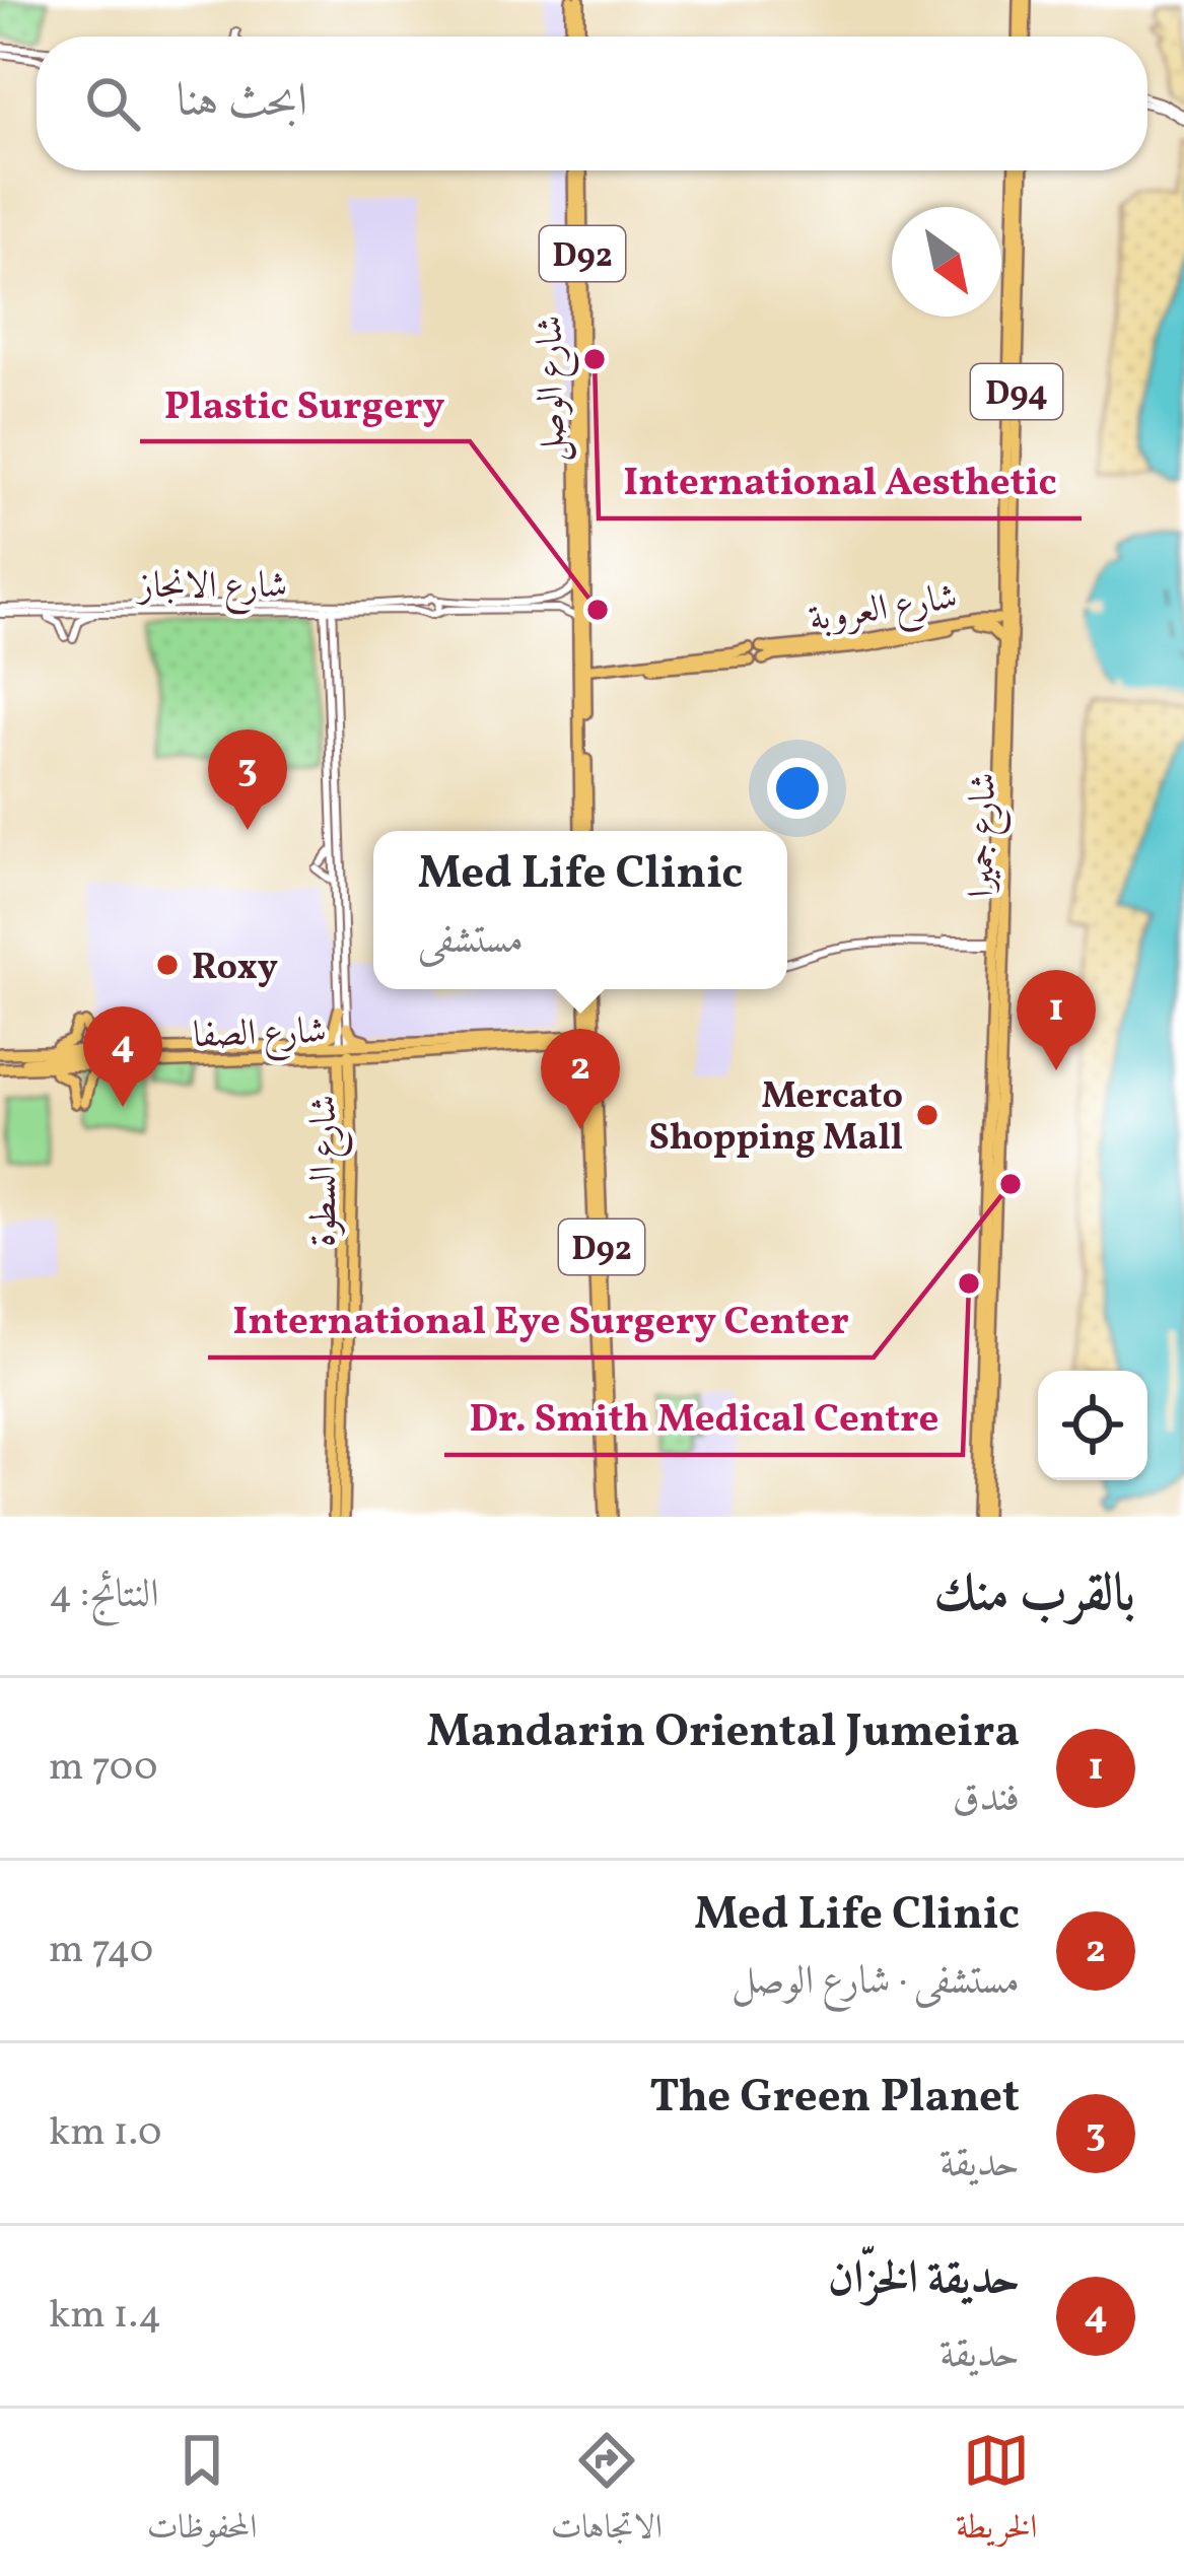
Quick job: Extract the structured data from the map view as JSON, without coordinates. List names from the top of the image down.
{
  "streets": {
    "main road": [
      "D92",
      "شارع الوصل",
      "D94",
      "شارع العروبة",
      "شارع جميرا",
      "شارع الصفا",
      "شارع السطوة"
    ],
    "street": ["شارع الانجاز"]
  },
  "crossings": [
    ["D92", "شارع الصفا"],
    ["شارع الوصل", "شارع العروبة"],
    ["شارع العروبة", "شارع جميرا"],
    ["شارع الصفا", "شارع السطوة"]
  ],
  "places": [
    "International Aesthetic",
    "Plastic Surgery",
    "Roxy",
    "Mercato Shopping Mall",
    "International Eye Surgery Center",
    "Dr. Smith Medical Centre"
  ],
  "north": "bottom right",
  "page": {
    "search": "ابحث هنا",
    "pins": [
      "3",
      "1",
      "4",
      "2"
    ],
    "popup": ["Med Life Clinic", "مستشفى"],
    "heading": ["بالقرب منك", "النتائج: 4"],
    "list": [
      {
        "mark": "1",
        "name": "Mandarin Oriental Jumeira",
        "note": "فندق",
        "value": "700 m"
      },
      {
        "mark": "2",
        "name": "Med Life Clinic",
        "note": "مستشفى · شارع الوصل",
        "value": "740 m"
      },
      {
        "mark": "3",
        "name": "The Green Planet",
        "note": "حديقة",
        "value": "1.0 km"
      },
      {
        "mark": "4",
        "name": "حديقة الخزّان",
        "note": "حديقة",
        "value": "1.4 km"
      }
    ],
    "nav": ["الخريطة", "الاتجاهات", "المحفوظات"]
  }
}
